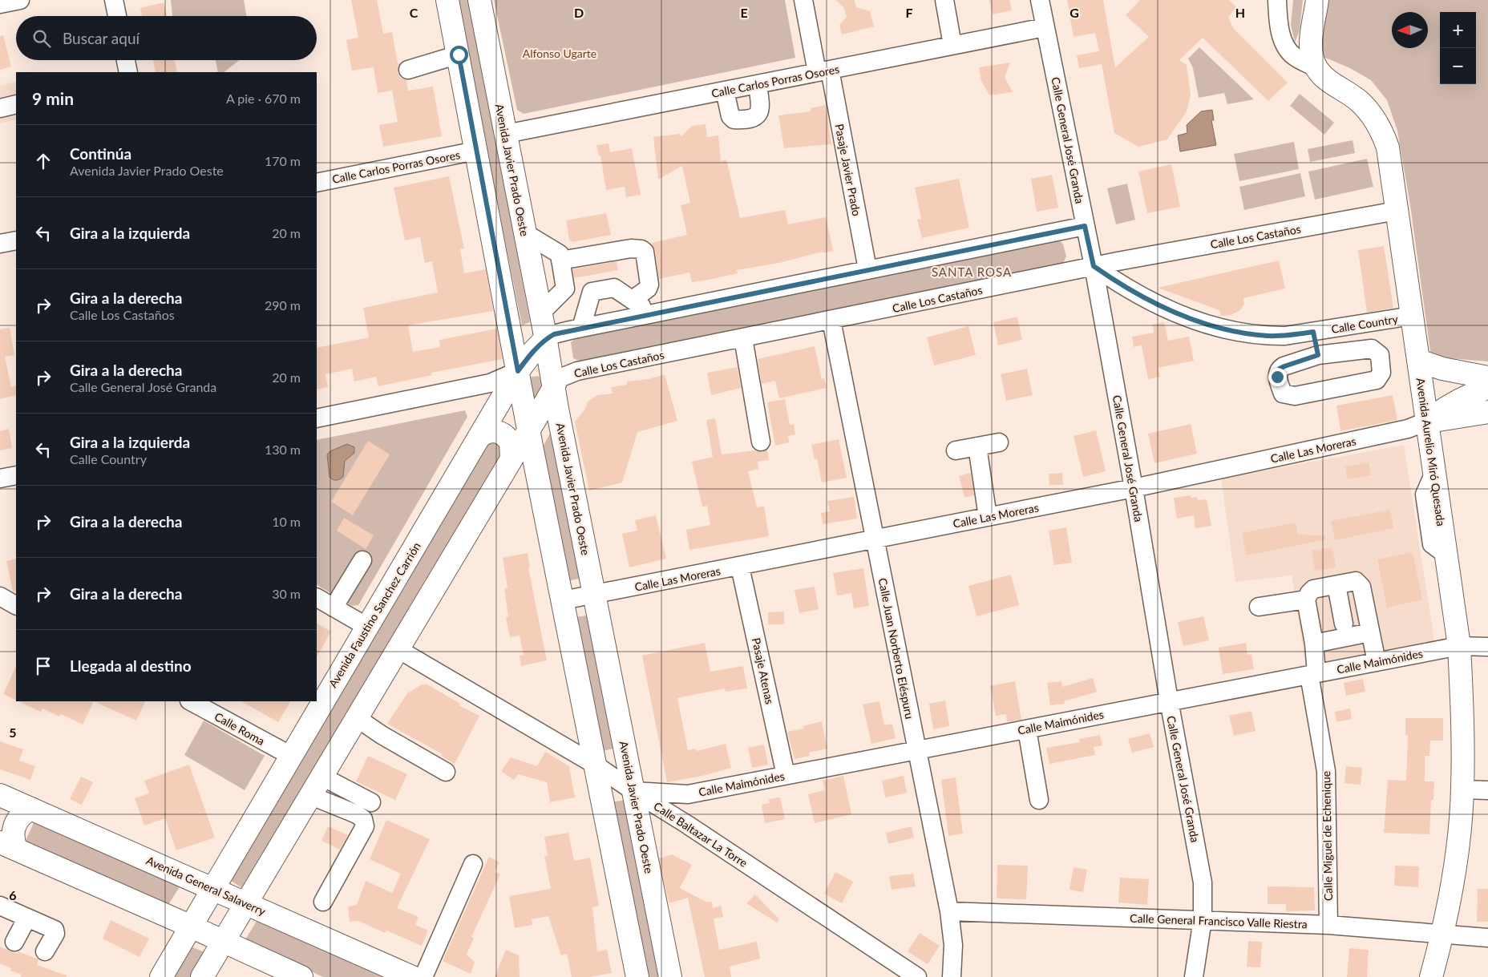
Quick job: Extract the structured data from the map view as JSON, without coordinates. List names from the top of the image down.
{
  "streets": {
    "main road": [
      "Avenida Javier Prado Oeste",
      "Avenida Aurelio Miró Quesada",
      "Avenida Faustino Sanchez Carrión",
      "Avenida General Salaverry"
    ],
    "street": [
      "Calle Carlos Porras Osores",
      "Calle General José Granda",
      "Pasaje Javier Prado",
      "Calle Los Castaños",
      "Calle Country",
      "Calle Las Moreras",
      "Calle Juan Norberto Eléspuru",
      "Calle Maimónides",
      "Pasaje Atenas",
      "Calle Roma",
      "Calle Baltazar La Torre",
      "Calle Miguel de Echenique",
      "Calle General Francisco Valle Riestra"
    ]
  },
  "crossings": [
    ["Calle Carlos Porras Osores", "Calle General José Granda"],
    ["Calle Carlos Porras Osores", "Avenida Javier Prado Oeste"],
    ["Calle Carlos Porras Osores", "Pasaje Javier Prado"],
    ["Calle General José Granda", "Calle Los Castaños"],
    ["Calle General José Granda", "Calle Country"],
    ["Calle General José Granda", "Calle Las Moreras"],
    ["Calle General José Granda", "Calle Maimónides"],
    ["Calle General José Granda", "Calle General Francisco Valle Riestra"],
    ["Avenida Javier Prado Oeste", "Calle Los Castaños"],
    ["Avenida Javier Prado Oeste", "Calle Las Moreras"],
    ["Avenida Javier Prado Oeste", "Avenida Faustino Sanchez Carrión"],
    ["Avenida Javier Prado Oeste", "Calle Maimónides"],
    ["Avenida Javier Prado Oeste", "Calle Baltazar La Torre"],
    ["Calle Los Castaños", "Calle Country"],
    ["Calle Los Castaños", "Avenida Aurelio Miró Quesada"],
    ["Calle Los Castaños", "Calle Juan Norberto Eléspuru"],
    ["Calle Country", "Avenida Aurelio Miró Quesada"],
    ["Calle Las Moreras", "Avenida Aurelio Miró Quesada"],
    ["Calle Las Moreras", "Calle Juan Norberto Eléspuru"],
    ["Calle Las Moreras", "Pasaje Atenas"],
    ["Avenida Aurelio Miró Quesada", "Calle Maimónides"],
    ["Avenida Aurelio Miró Quesada", "Calle General Francisco Valle Riestra"],
    ["Avenida Faustino Sanchez Carrión", "Calle Roma"],
    ["Avenida Faustino Sanchez Carrión", "Avenida General Salaverry"],
    ["Calle Juan Norberto Eléspuru", "Calle Maimónides"],
    ["Calle Juan Norberto Eléspuru", "Calle General Francisco Valle Riestra"],
    ["Calle Maimónides", "Pasaje Atenas"],
    ["Calle Maimónides", "Calle Baltazar La Torre"],
    ["Calle Maimónides", "Calle Miguel de Echenique"],
    ["Calle Miguel de Echenique", "Calle General Francisco Valle Riestra"]
  ],
  "districts": ["SANTA ROSA"],
  "parks": ["Alfonso Ugarte"],
  "north": "left",
  "page": {
    "map_buttons": ["+", "−"],
    "search": "Buscar aquí",
    "heading": ["9 min", "A pie · 670 m"],
    "list": [
      ["Continúa", "Avenida Javier Prado Oeste", "170 m"],
      ["Gira a la izquierda", "20 m"],
      ["Gira a la derecha", "Calle Los Castaños", "290 m"],
      ["Gira a la derecha", "Calle General José Granda", "20 m"],
      ["Gira a la izquierda", "Calle Country", "130 m"],
      ["Gira a la derecha", "10 m"],
      ["Gira a la derecha", "30 m"],
      "Llegada al destino"
    ]
  },
  "grid": {
    "columns": [
      "C",
      "D",
      "E",
      "F",
      "G",
      "H"
    ],
    "rows": ["5", "6"]
  }
}
